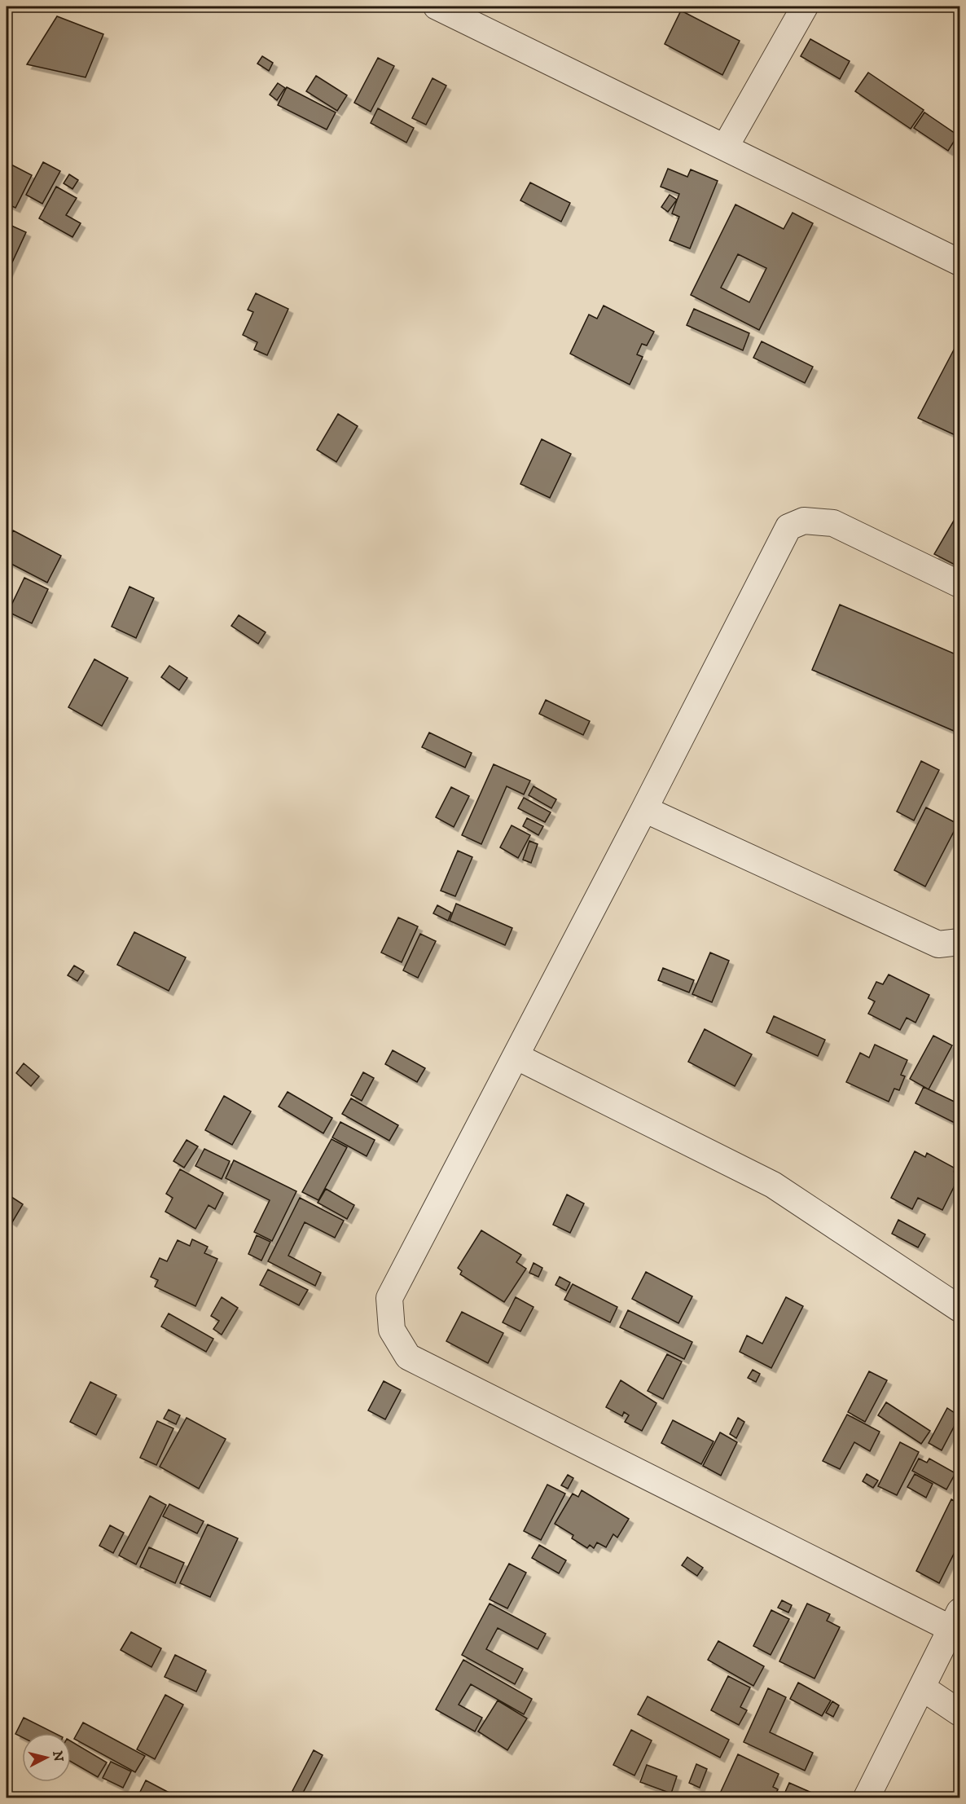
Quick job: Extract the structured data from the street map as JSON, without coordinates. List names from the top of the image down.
{
  "north": "right"
}
